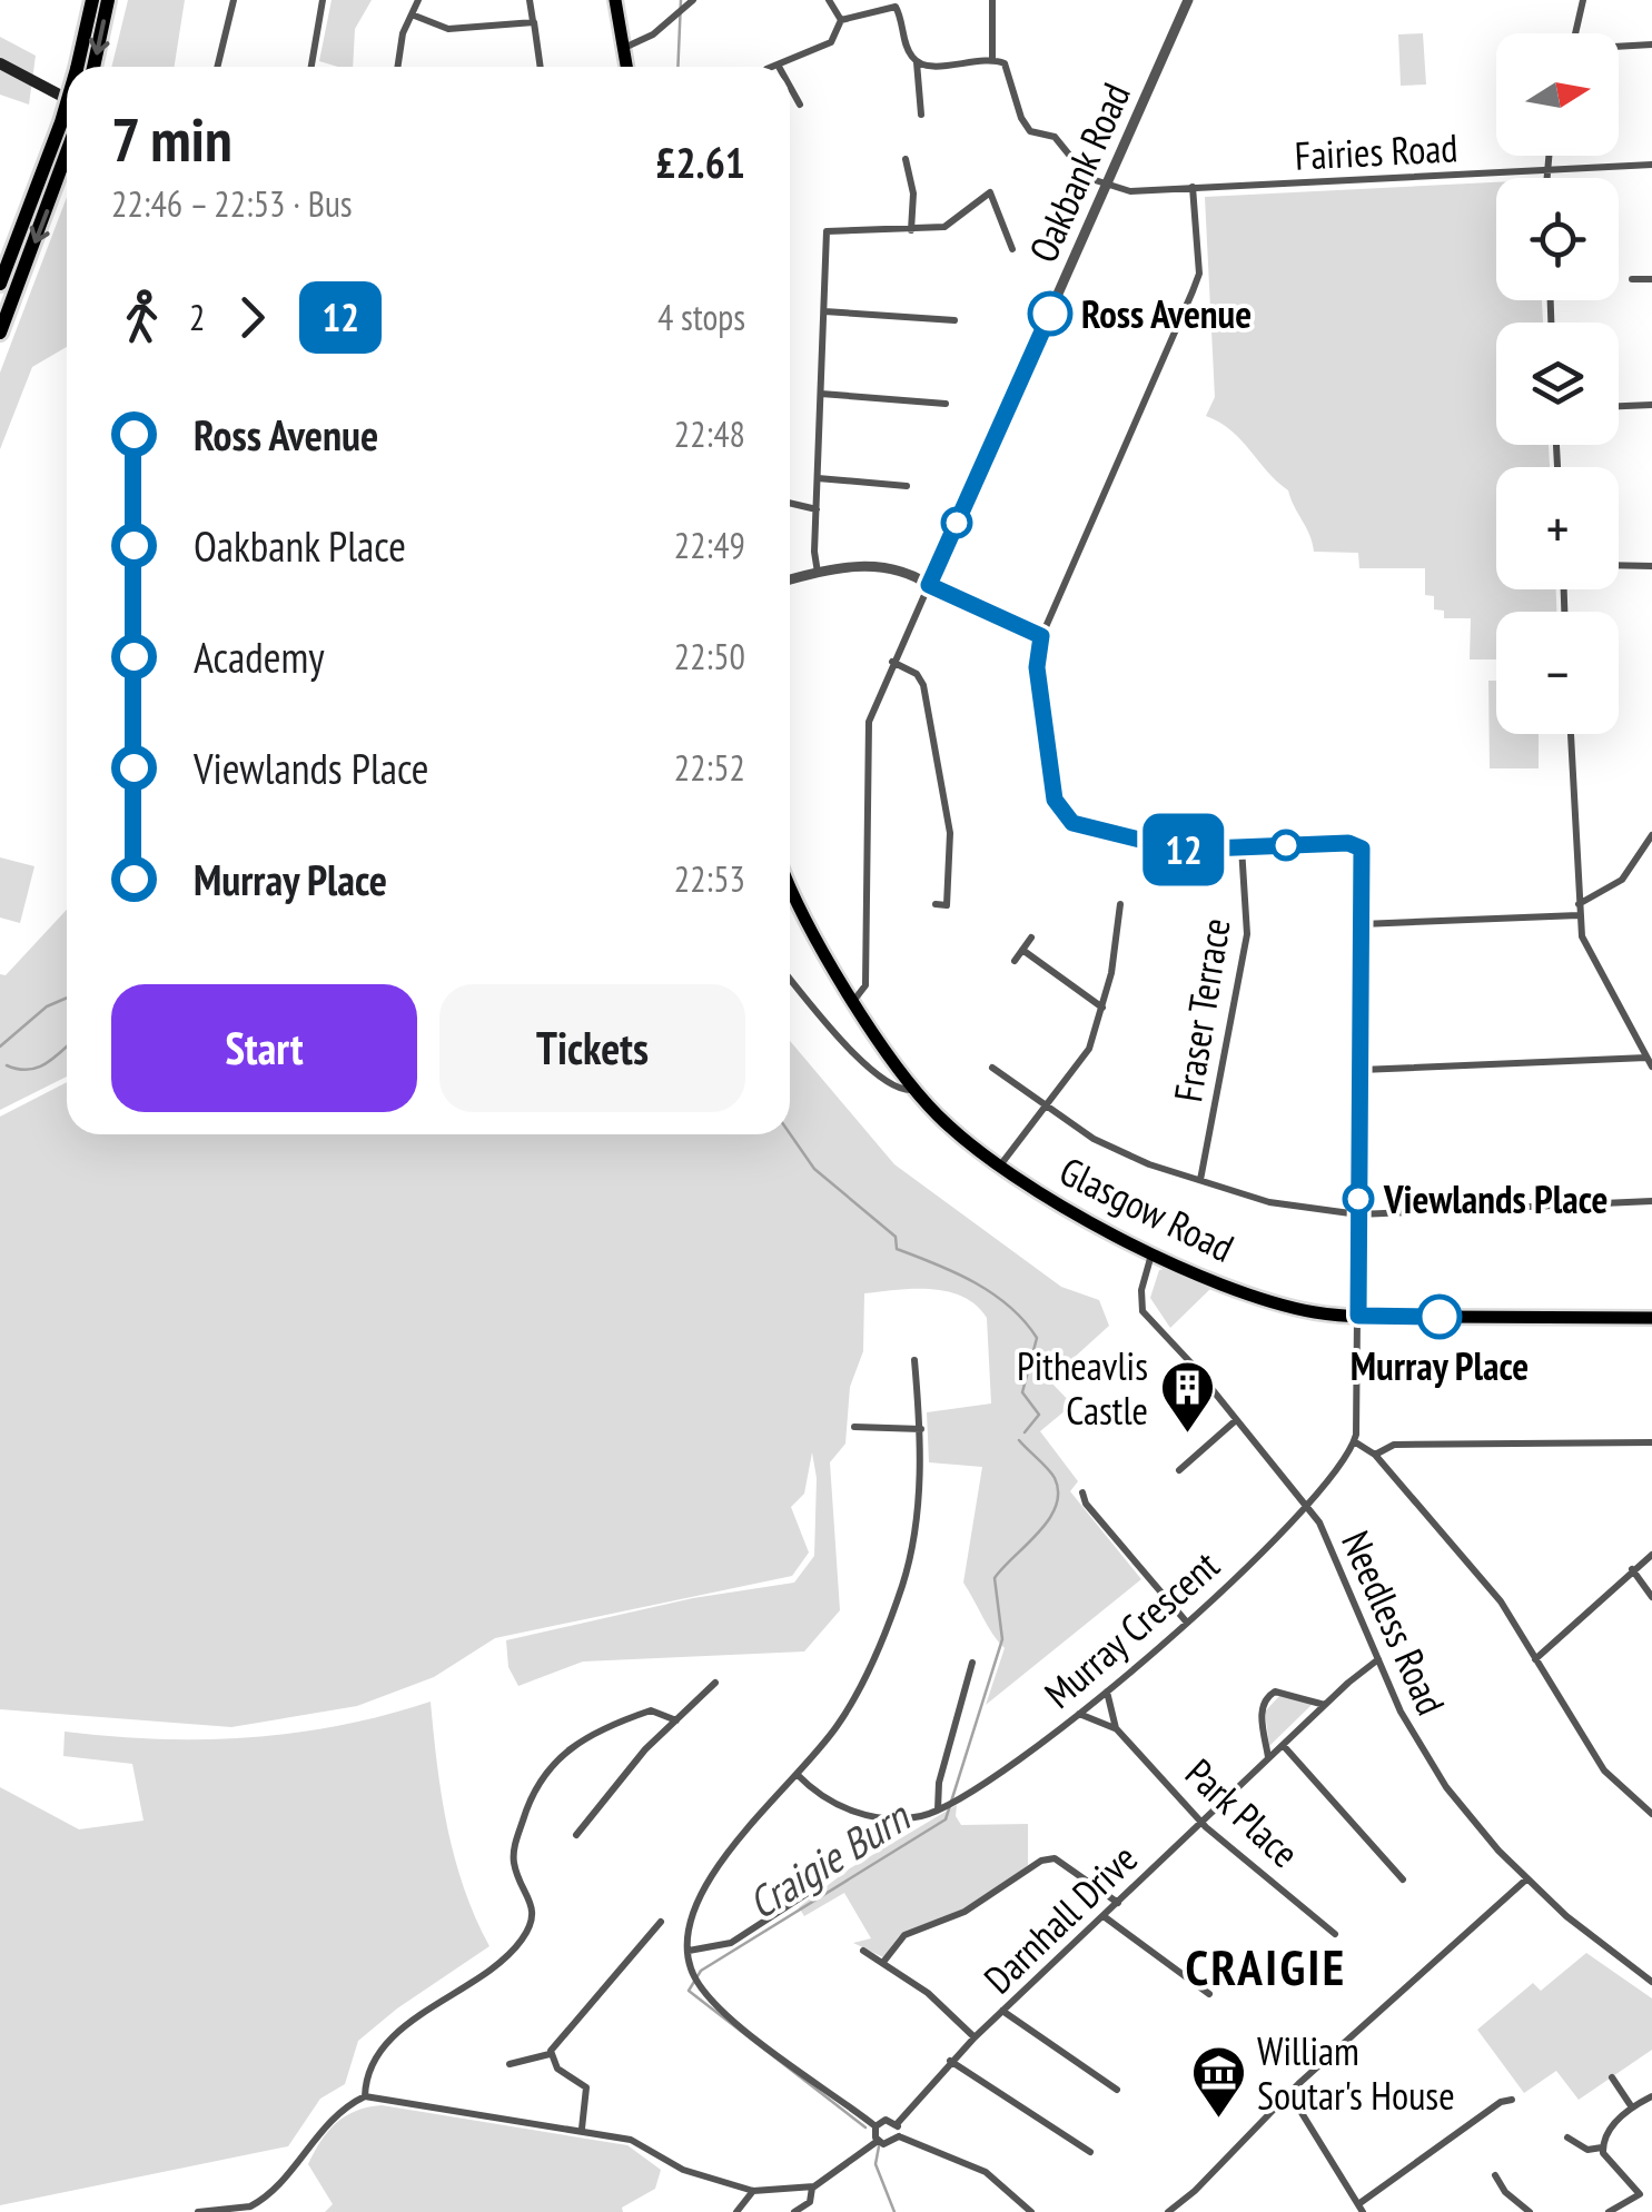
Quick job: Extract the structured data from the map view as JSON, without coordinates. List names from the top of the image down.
{
  "streets": {
    "main road": ["Glasgow Road"],
    "street": [
      "Fairies Road",
      "Oakbank Road",
      "Fraser Terrace",
      "Needless Road",
      "Murray Crescent",
      "Park Place",
      "Darnhall Drive"
    ]
  },
  "crossings": [
    ["Fairies Road", "Oakbank Road"],
    ["Oakbank Road", "Glasgow Road"],
    ["Glasgow Road", "Needless Road"],
    ["Needless Road", "Murray Crescent"],
    ["Needless Road", "Darnhall Drive"],
    ["Murray Crescent", "Park Place"],
    ["Park Place", "Darnhall Drive"]
  ],
  "districts": ["CRAIGIE"],
  "water": ["Craigie Burn"],
  "places": {
    "other": ["Ross Avenue", "Viewlands Place", "Murray Place"],
    "building": ["Pitheavlis Castle"],
    "museum": ["William Soutar's House"]
  },
  "lines": ["bus line 12"],
  "north": "right",
  "page": {
    "on_map": "12",
    "map_buttons": ["+", "−"],
    "heading": ["7 min", "22:46 – 22:53 · Bus", "£2.61"],
    "legs": ["2", "12", "4 stops"],
    "list": [
      {
        "name": "Ross Avenue",
        "value": "22:48"
      },
      {
        "name": "Oakbank Place",
        "value": "22:49"
      },
      {
        "name": "Academy",
        "value": "22:50"
      },
      {
        "name": "Viewlands Place",
        "value": "22:52"
      },
      {
        "name": "Murray Place",
        "value": "22:53"
      }
    ],
    "buttons": ["Start", "Tickets"]
  }
}
